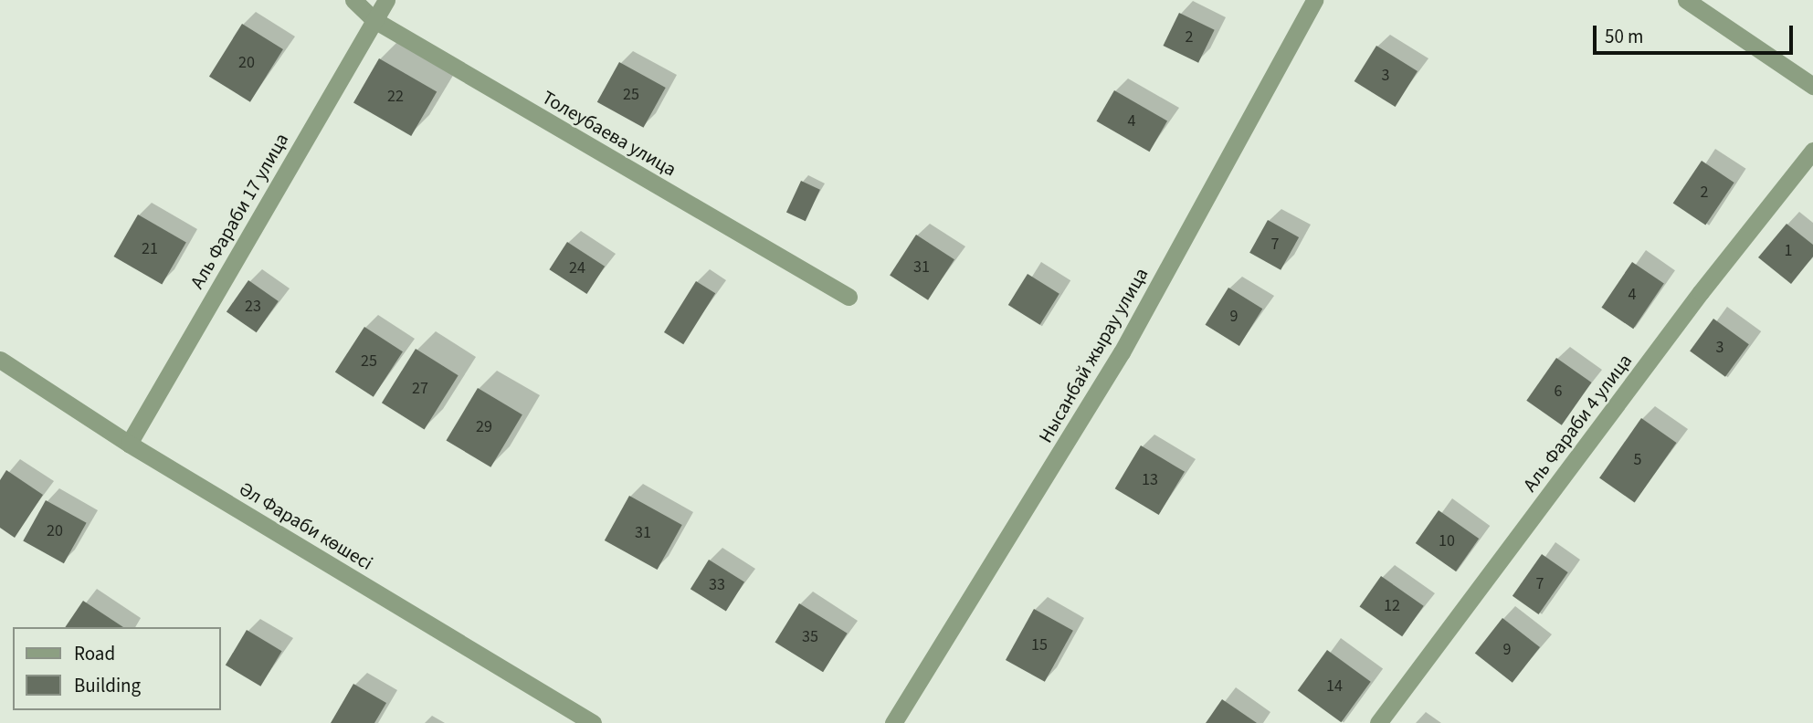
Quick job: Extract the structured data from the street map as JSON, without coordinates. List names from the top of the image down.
{
  "streets": {
    "street": [
      "Толеубаева улица",
      "Аль Фараби 17 улица",
      "Нысанбай жырау улица",
      "Аль Фараби 4 улица",
      "Әл Фараби көшесі"
    ]
  },
  "crossings": [
    ["Толеубаева улица", "Аль Фараби 17 улица"],
    ["Аль Фараби 17 улица", "Әл Фараби көшесі"]
  ],
  "house_numbers": [
    "2",
    "20",
    "3",
    "25",
    "22",
    "4",
    "2",
    "7",
    "21",
    "1",
    "31",
    "24",
    "4",
    "23",
    "9",
    "3",
    "25",
    "27",
    "6",
    "29",
    "5",
    "13",
    "20",
    "31",
    "10",
    "7",
    "33",
    "12",
    "35",
    "15",
    "9",
    "14"
  ],
  "legend": ["Road", "Building"],
  "scale_bar": "50 m"
}
